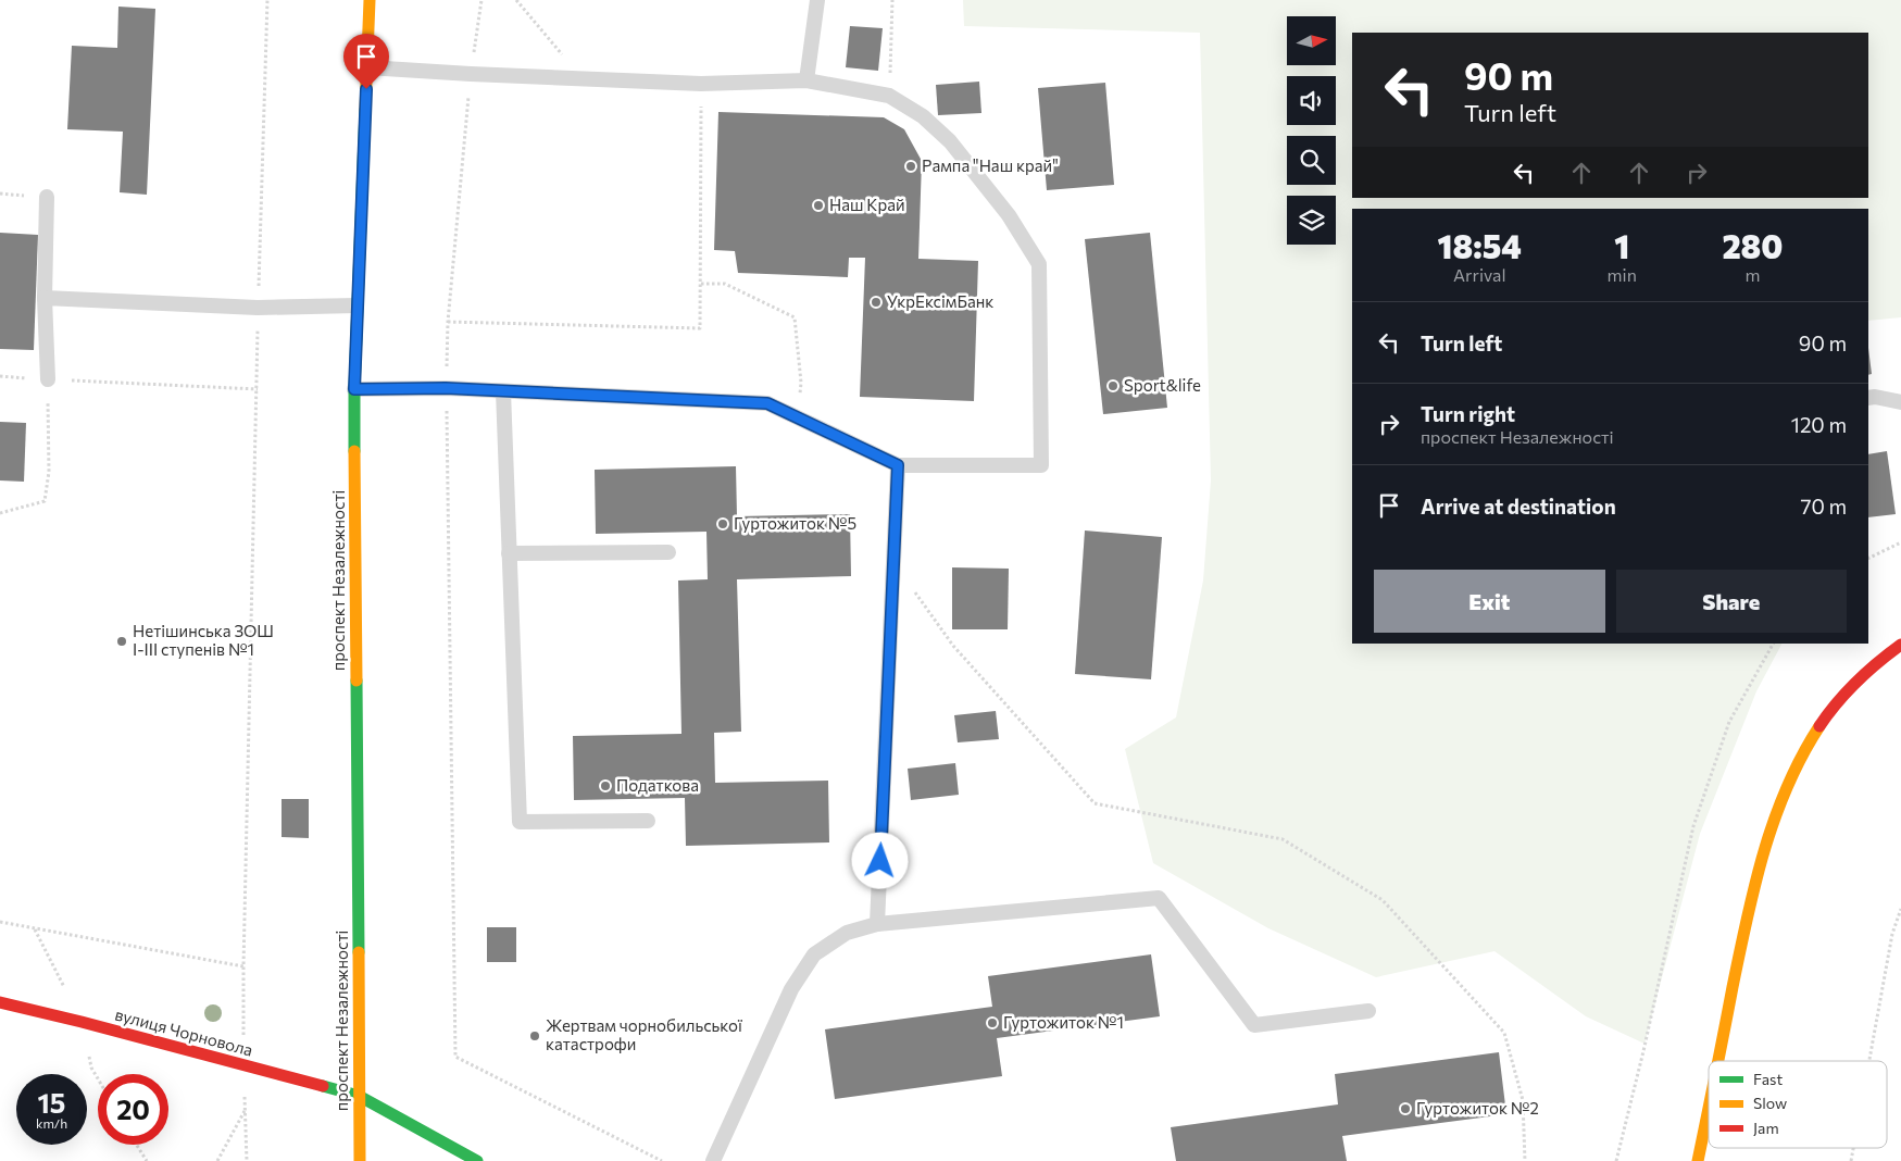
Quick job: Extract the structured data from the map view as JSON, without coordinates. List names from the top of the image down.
{
  "streets": {
    "main road": ["проспект Незалежності", "вулиця Чорновола"]
  },
  "crossings": [
    ["проспект Незалежності", "вулиця Чорновола"]
  ],
  "places": [
    "Рампа \"Наш край\"",
    "Наш Край",
    "УкрЕксімБанк",
    "Sport&life",
    "Гуртожиток №5",
    "Нетішинська ЗОШ І-ІІІ ступенів №1",
    "Податкова",
    "Гуртожиток №1",
    "Жертвам чорнобильської катастрофи",
    "Гуртожиток №2"
  ],
  "legend": ["Fast", "Slow", "Jam"],
  "north": "right",
  "page": {
    "turn": ["90 m", "Turn left"],
    "eta": [
      "18:54",
      "Arrival",
      "1",
      "min",
      "280",
      "m"
    ],
    "list": [
      {
        "name": "Turn left",
        "value": "90 m"
      },
      {
        "name": "Turn right",
        "note": "проспект Незалежності",
        "value": "120 m"
      },
      {
        "name": "Arrive at destination",
        "value": "70 m"
      }
    ],
    "buttons": ["Exit", "Share"],
    "speed": "15 km/h",
    "limit": "20"
  }
}
